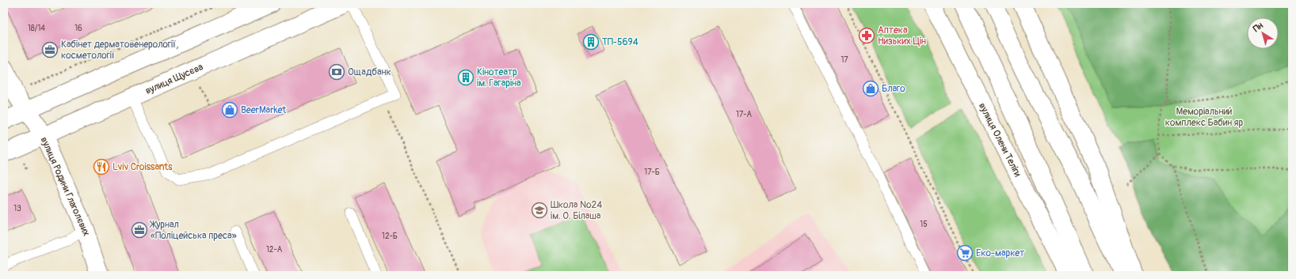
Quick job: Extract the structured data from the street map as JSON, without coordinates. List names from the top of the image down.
{
  "streets": {
    "main road": ["вулиця Щусєва", "вулиця Олени Теліги", "вулиця Родини Глаголєвих"]
  },
  "crossings": [
    ["вулиця Щусєва", "вулиця Родини Глаголєвих"]
  ],
  "parks": ["Меморіальний комплекс Бабин яр"],
  "places": {
    "pharmacy": ["Аптека Низьких Цін"],
    "building": ["ТП-5694", "Кінотеатр ім. Гагаріна"],
    "office": ["Кабінет дерматовенерології, косметології", "Журнал «Поліцейська преса»"],
    "bank": ["Ощадбанк"],
    "shop": ["Благо", "BeerMarket"],
    "restaurant": ["Lviv Croissants"],
    "school or university": ["Школа №24 ім. О. Білаша"],
    "supermarket": ["Еко-маркет"]
  },
  "house_numbers": [
    "18/14",
    "16",
    "17",
    "17-А",
    "17-Б",
    "13",
    "15",
    "12-Б",
    "12-А"
  ],
  "north": "top left"
}
